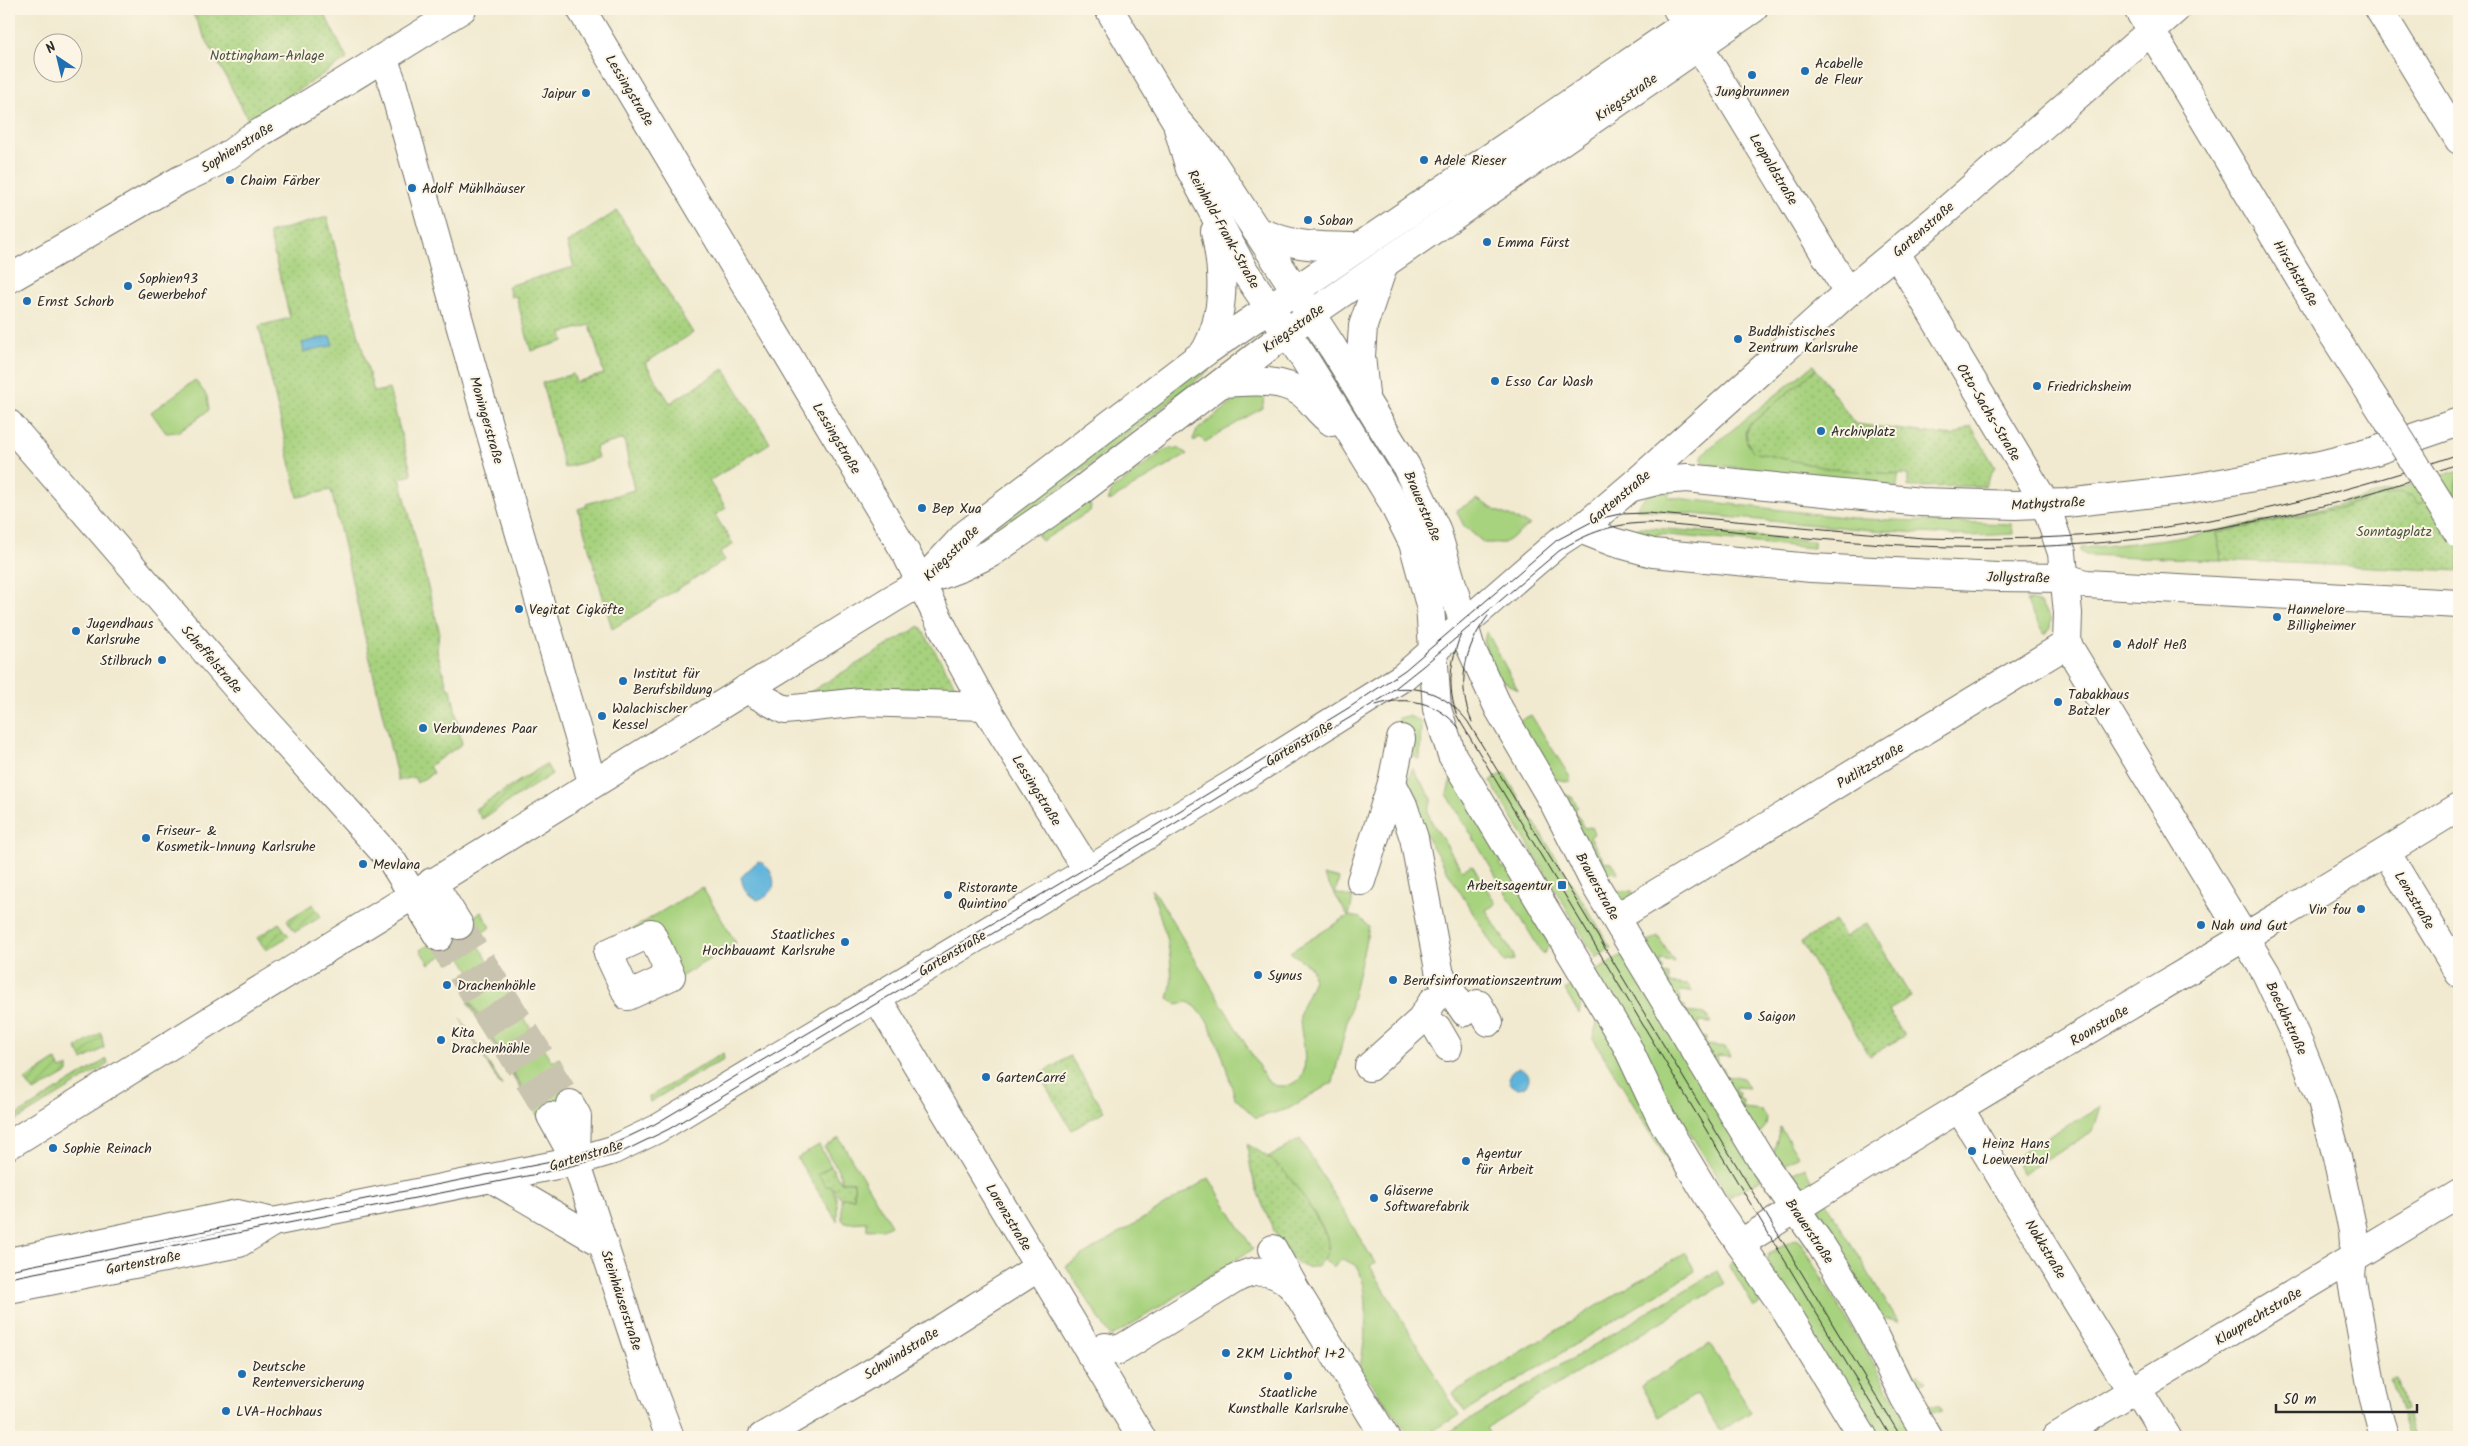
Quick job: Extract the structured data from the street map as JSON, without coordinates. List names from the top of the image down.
{
  "streets": {
    "street": [
      "Lessingstraße",
      "Kriegsstraße",
      "Sophienstraße",
      "Leopoldstraße",
      "Reinhold-Frank-Straße",
      "Gartenstraße",
      "Hirschstraße",
      "Otto-Sachs-Straße",
      "Moningerstraße",
      "Mathystraße",
      "Brauerstraße",
      "Jollystraße",
      "Scheffelstraße",
      "Putlitzstraße",
      "Lenzstraße",
      "Boeckhstraße",
      "Roonstraße",
      "Lorenzstraße",
      "Nokkstraße",
      "Steinhäuserstraße",
      "Klauprechtstraße",
      "Schwindstraße"
    ]
  },
  "crossings": [
    ["Lessingstraße", "Kriegsstraße"],
    ["Lessingstraße", "Gartenstraße"],
    ["Kriegsstraße", "Leopoldstraße"],
    ["Kriegsstraße", "Reinhold-Frank-Straße"],
    ["Kriegsstraße", "Brauerstraße"],
    ["Sophienstraße", "Moningerstraße"],
    ["Leopoldstraße", "Gartenstraße"],
    ["Reinhold-Frank-Straße", "Brauerstraße"],
    ["Gartenstraße", "Hirschstraße"],
    ["Gartenstraße", "Otto-Sachs-Straße"],
    ["Gartenstraße", "Mathystraße"],
    ["Gartenstraße", "Brauerstraße"],
    ["Gartenstraße", "Jollystraße"],
    ["Gartenstraße", "Lorenzstraße"],
    ["Gartenstraße", "Steinhäuserstraße"],
    ["Otto-Sachs-Straße", "Mathystraße"],
    ["Otto-Sachs-Straße", "Jollystraße"],
    ["Brauerstraße", "Putlitzstraße"],
    ["Brauerstraße", "Roonstraße"],
    ["Putlitzstraße", "Boeckhstraße"],
    ["Lenzstraße", "Roonstraße"],
    ["Boeckhstraße", "Roonstraße"],
    ["Boeckhstraße", "Klauprechtstraße"],
    ["Roonstraße", "Nokkstraße"],
    ["Lorenzstraße", "Schwindstraße"],
    ["Nokkstraße", "Klauprechtstraße"]
  ],
  "parks": ["Nottingham-Anlage", "Sonntagplatz"],
  "places": {
    "other": [
      "Acabelle de Fleur",
      "Jungbrunnen",
      "Jaipur",
      "Adele Rieser",
      "Chaim Färber",
      "Adolf Mühlhäuser",
      "Soban",
      "Emma Fürst",
      "Sophien93 Gewerbehof",
      "Ernst Schorb",
      "Buddhistisches Zentrum Karlsruhe",
      "Esso Car Wash",
      "Friedrichsheim",
      "Archivplatz",
      "Bep Xua",
      "Vegitat Cigköfte",
      "Hannelore Billigheimer",
      "Jugendhaus Karlsruhe",
      "Adolf Heß",
      "Stilbruch",
      "Institut für Berufsbildung",
      "Tabakhaus Batzler",
      "Walachischer Kessel",
      "Verbundenes Paar",
      "Friseur- & Kosmetik-Innung Karlsruhe",
      "Mevlana",
      "Ristorante Quintino",
      "Vin fou",
      "Nah und Gut",
      "Staatliches Hochbauamt Karlsruhe",
      "Synus",
      "Berufsinformationszentrum",
      "Drachenhöhle",
      "Saigon",
      "Kita Drachenhöhle",
      "GartenCarré",
      "Sophie Reinach",
      "Heinz Hans Loewenthal",
      "Agentur für Arbeit",
      "Gläserne Softwarefabrik",
      "ZKM Lichthof 1+2",
      "Deutsche Rentenversicherung",
      "Staatliche Kunsthalle Karlsruhe",
      "LVA-Hochhaus"
    ],
    "transit": ["Arbeitsagentur"]
  },
  "scale_bar": "50 m",
  "north": "top left"
}
